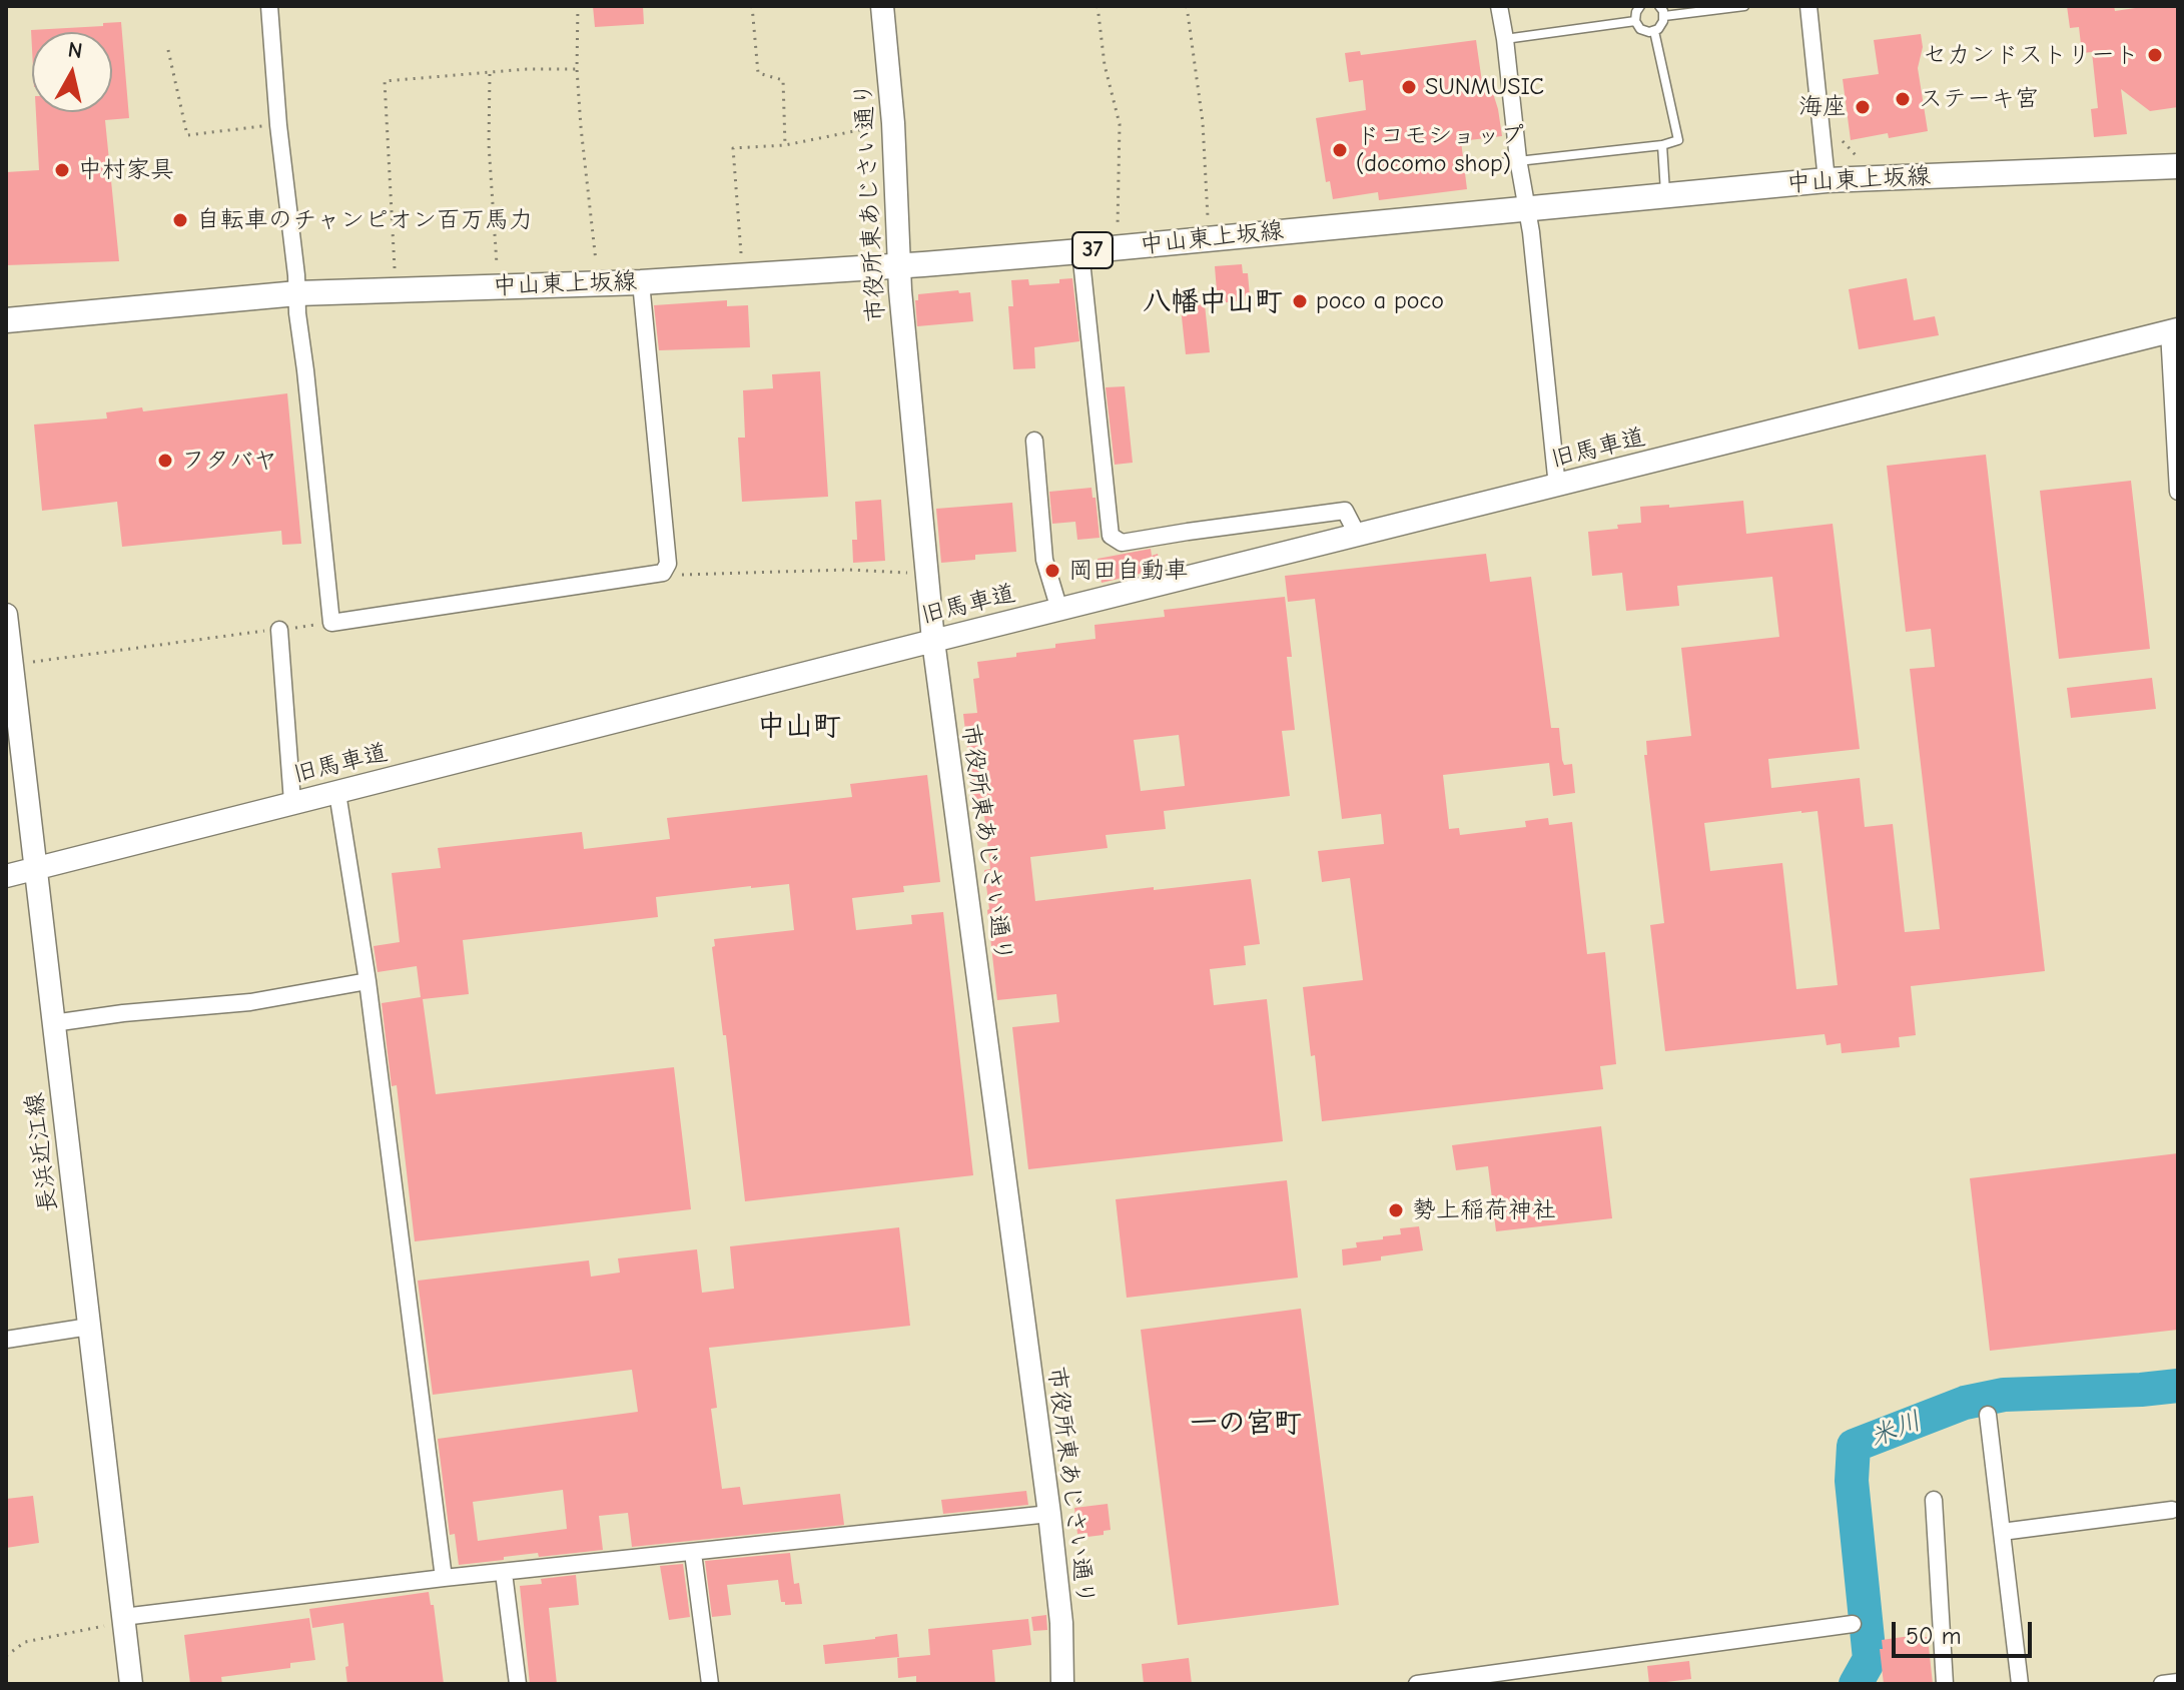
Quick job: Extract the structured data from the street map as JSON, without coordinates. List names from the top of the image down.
{
  "streets": {
    "main road": ["中山東上坂線", "37"],
    "street": ["市役所東あじさい通り", "旧馬車道", "長浜近江線"]
  },
  "crossings": [
    ["中山東上坂線", "市役所東あじさい通り"],
    ["市役所東あじさい通り", "旧馬車道"],
    ["旧馬車道", "長浜近江線"]
  ],
  "districts": ["八幡中山町", "中山町", "一の宮町"],
  "water": ["米川"],
  "places": [
    "セカンドストリート",
    "SUNMUSIC",
    "ステーキ宮",
    "海座",
    "ドコモショップ (docomo shop)",
    "中村家具",
    "自転車のチャンピオン百万馬力",
    "poco a poco",
    "フタバヤ",
    "岡田自動車",
    "勢上稲荷神社"
  ],
  "scale_bar": "50 m",
  "north": "top"
}
